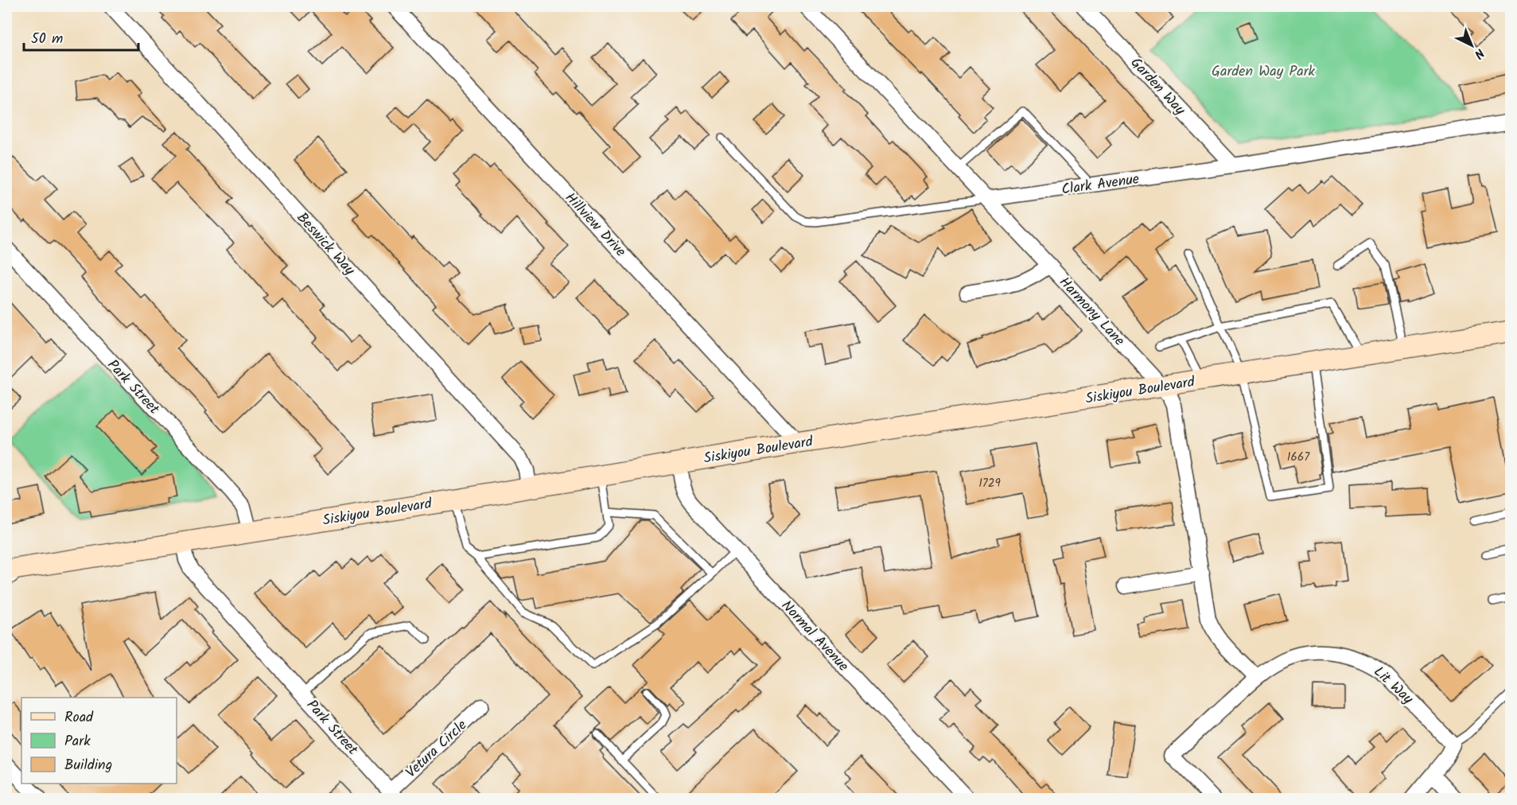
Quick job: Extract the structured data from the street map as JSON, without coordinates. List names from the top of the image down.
{
  "streets": {
    "main road": ["Siskiyou Boulevard"],
    "street": [
      "Garden Way",
      "Clark Avenue",
      "Hillview Drive",
      "Beswick Way",
      "Harmony Lane",
      "Park Street",
      "Normal Avenue",
      "Lit Way",
      "Vetura Circle"
    ]
  },
  "crossings": [
    ["Garden Way", "Clark Avenue"],
    ["Clark Avenue", "Harmony Lane"],
    ["Hillview Drive", "Siskiyou Boulevard"],
    ["Beswick Way", "Siskiyou Boulevard"],
    ["Harmony Lane", "Siskiyou Boulevard"],
    ["Harmony Lane", "Lit Way"],
    ["Park Street", "Siskiyou Boulevard"],
    ["Park Street", "Vetura Circle"],
    ["Siskiyou Boulevard", "Normal Avenue"]
  ],
  "parks": ["Garden Way Park"],
  "house_numbers": ["1667", "1729"],
  "legend": ["Road", "Park", "Building"],
  "scale_bar": "50 m",
  "north": "bottom right"
}
